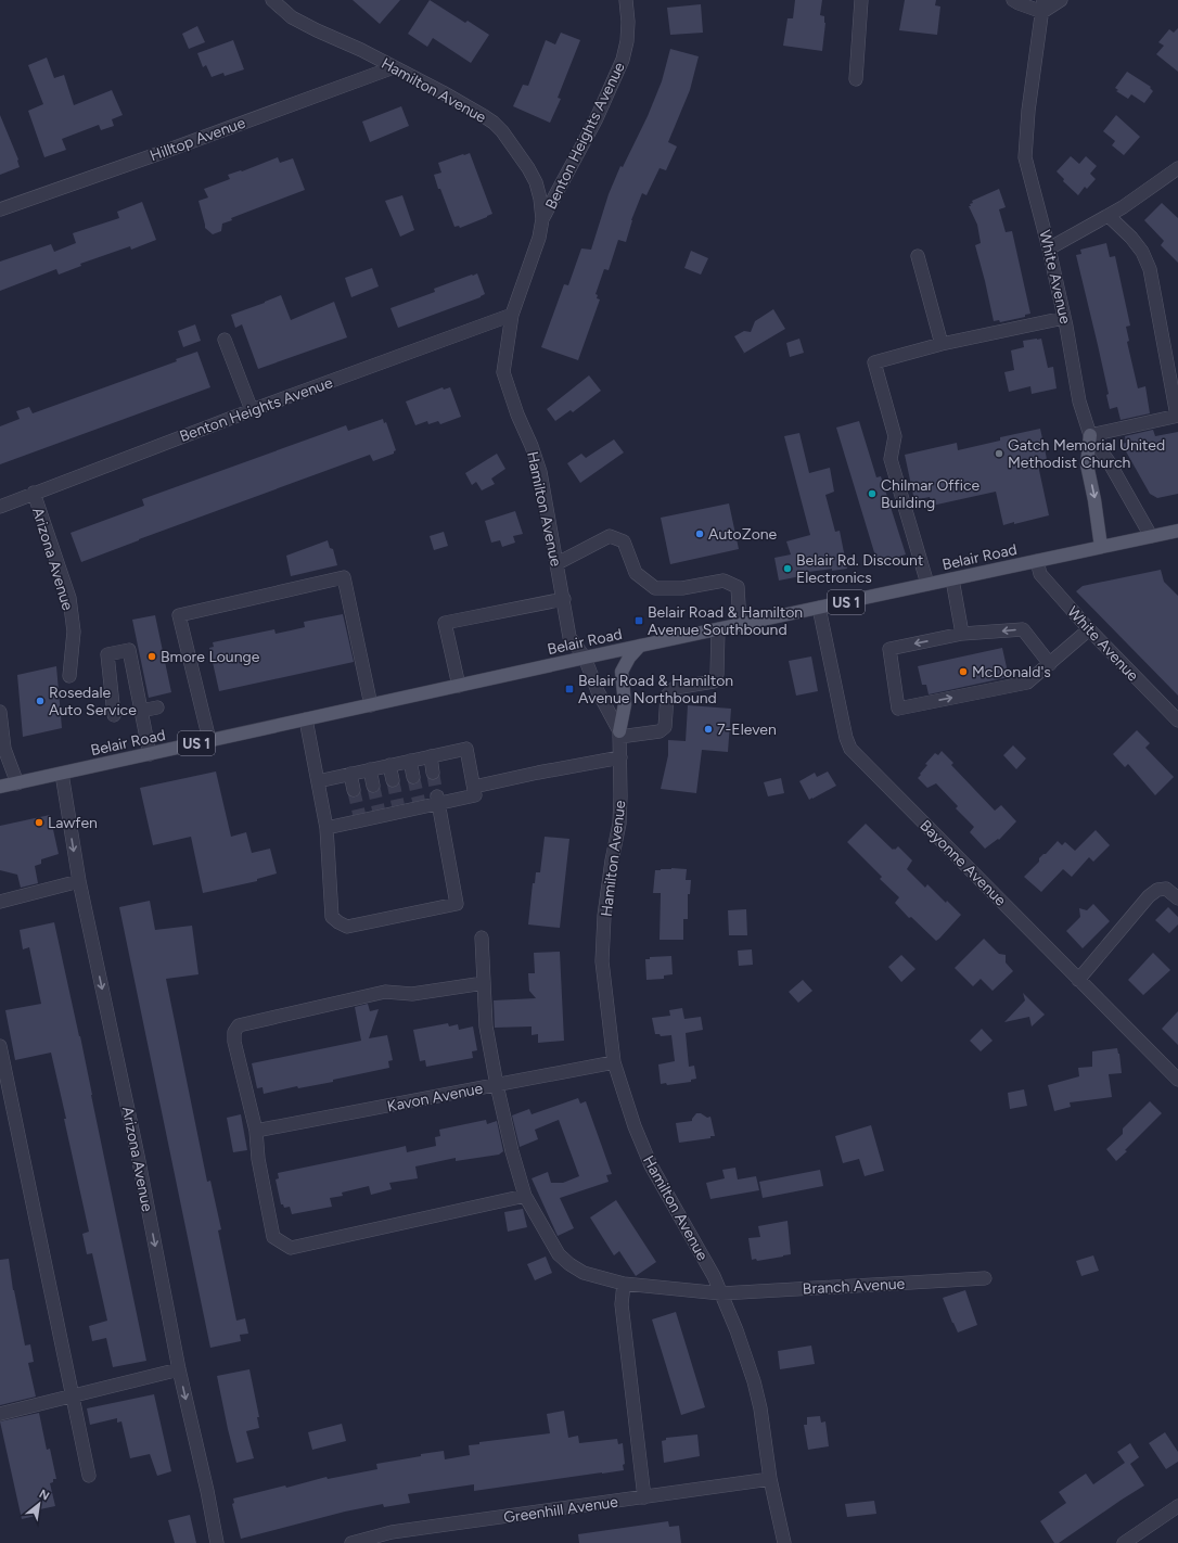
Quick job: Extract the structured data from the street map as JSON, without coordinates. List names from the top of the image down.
{
  "streets": {
    "main road": ["Belair Road", "US 1"],
    "street": [
      "Hamilton Avenue",
      "Benton Heights Avenue",
      "Hilltop Avenue",
      "White Avenue",
      "Arizona Avenue",
      "Bayonne Avenue",
      "Kavon Avenue",
      "Branch Avenue",
      "Greenhill Avenue"
    ]
  },
  "crossings": [
    ["Hamilton Avenue", "Benton Heights Avenue"],
    ["Hamilton Avenue", "Hilltop Avenue"],
    ["Hamilton Avenue", "Belair Road"],
    ["Hamilton Avenue", "Kavon Avenue"],
    ["Hamilton Avenue", "Branch Avenue"],
    ["Hamilton Avenue", "Greenhill Avenue"],
    ["Benton Heights Avenue", "Arizona Avenue"],
    ["White Avenue", "Belair Road"],
    ["Belair Road", "Arizona Avenue"],
    ["Belair Road", "Bayonne Avenue"],
    ["Kavon Avenue", "Branch Avenue"]
  ],
  "places": {
    "other": [
      "Gatch Memorial United Methodist Church",
      "Chilmar Office Building",
      "AutoZone",
      "Belair Rd. Discount Electronics",
      "Bmore Lounge",
      "McDonald's",
      "Rosedale Auto Service",
      "7-Eleven",
      "Lawfen"
    ],
    "transit": ["Belair Road & Hamilton Avenue Southbound", "Belair Road & Hamilton Avenue Northbound"]
  },
  "north": "top right"
}
